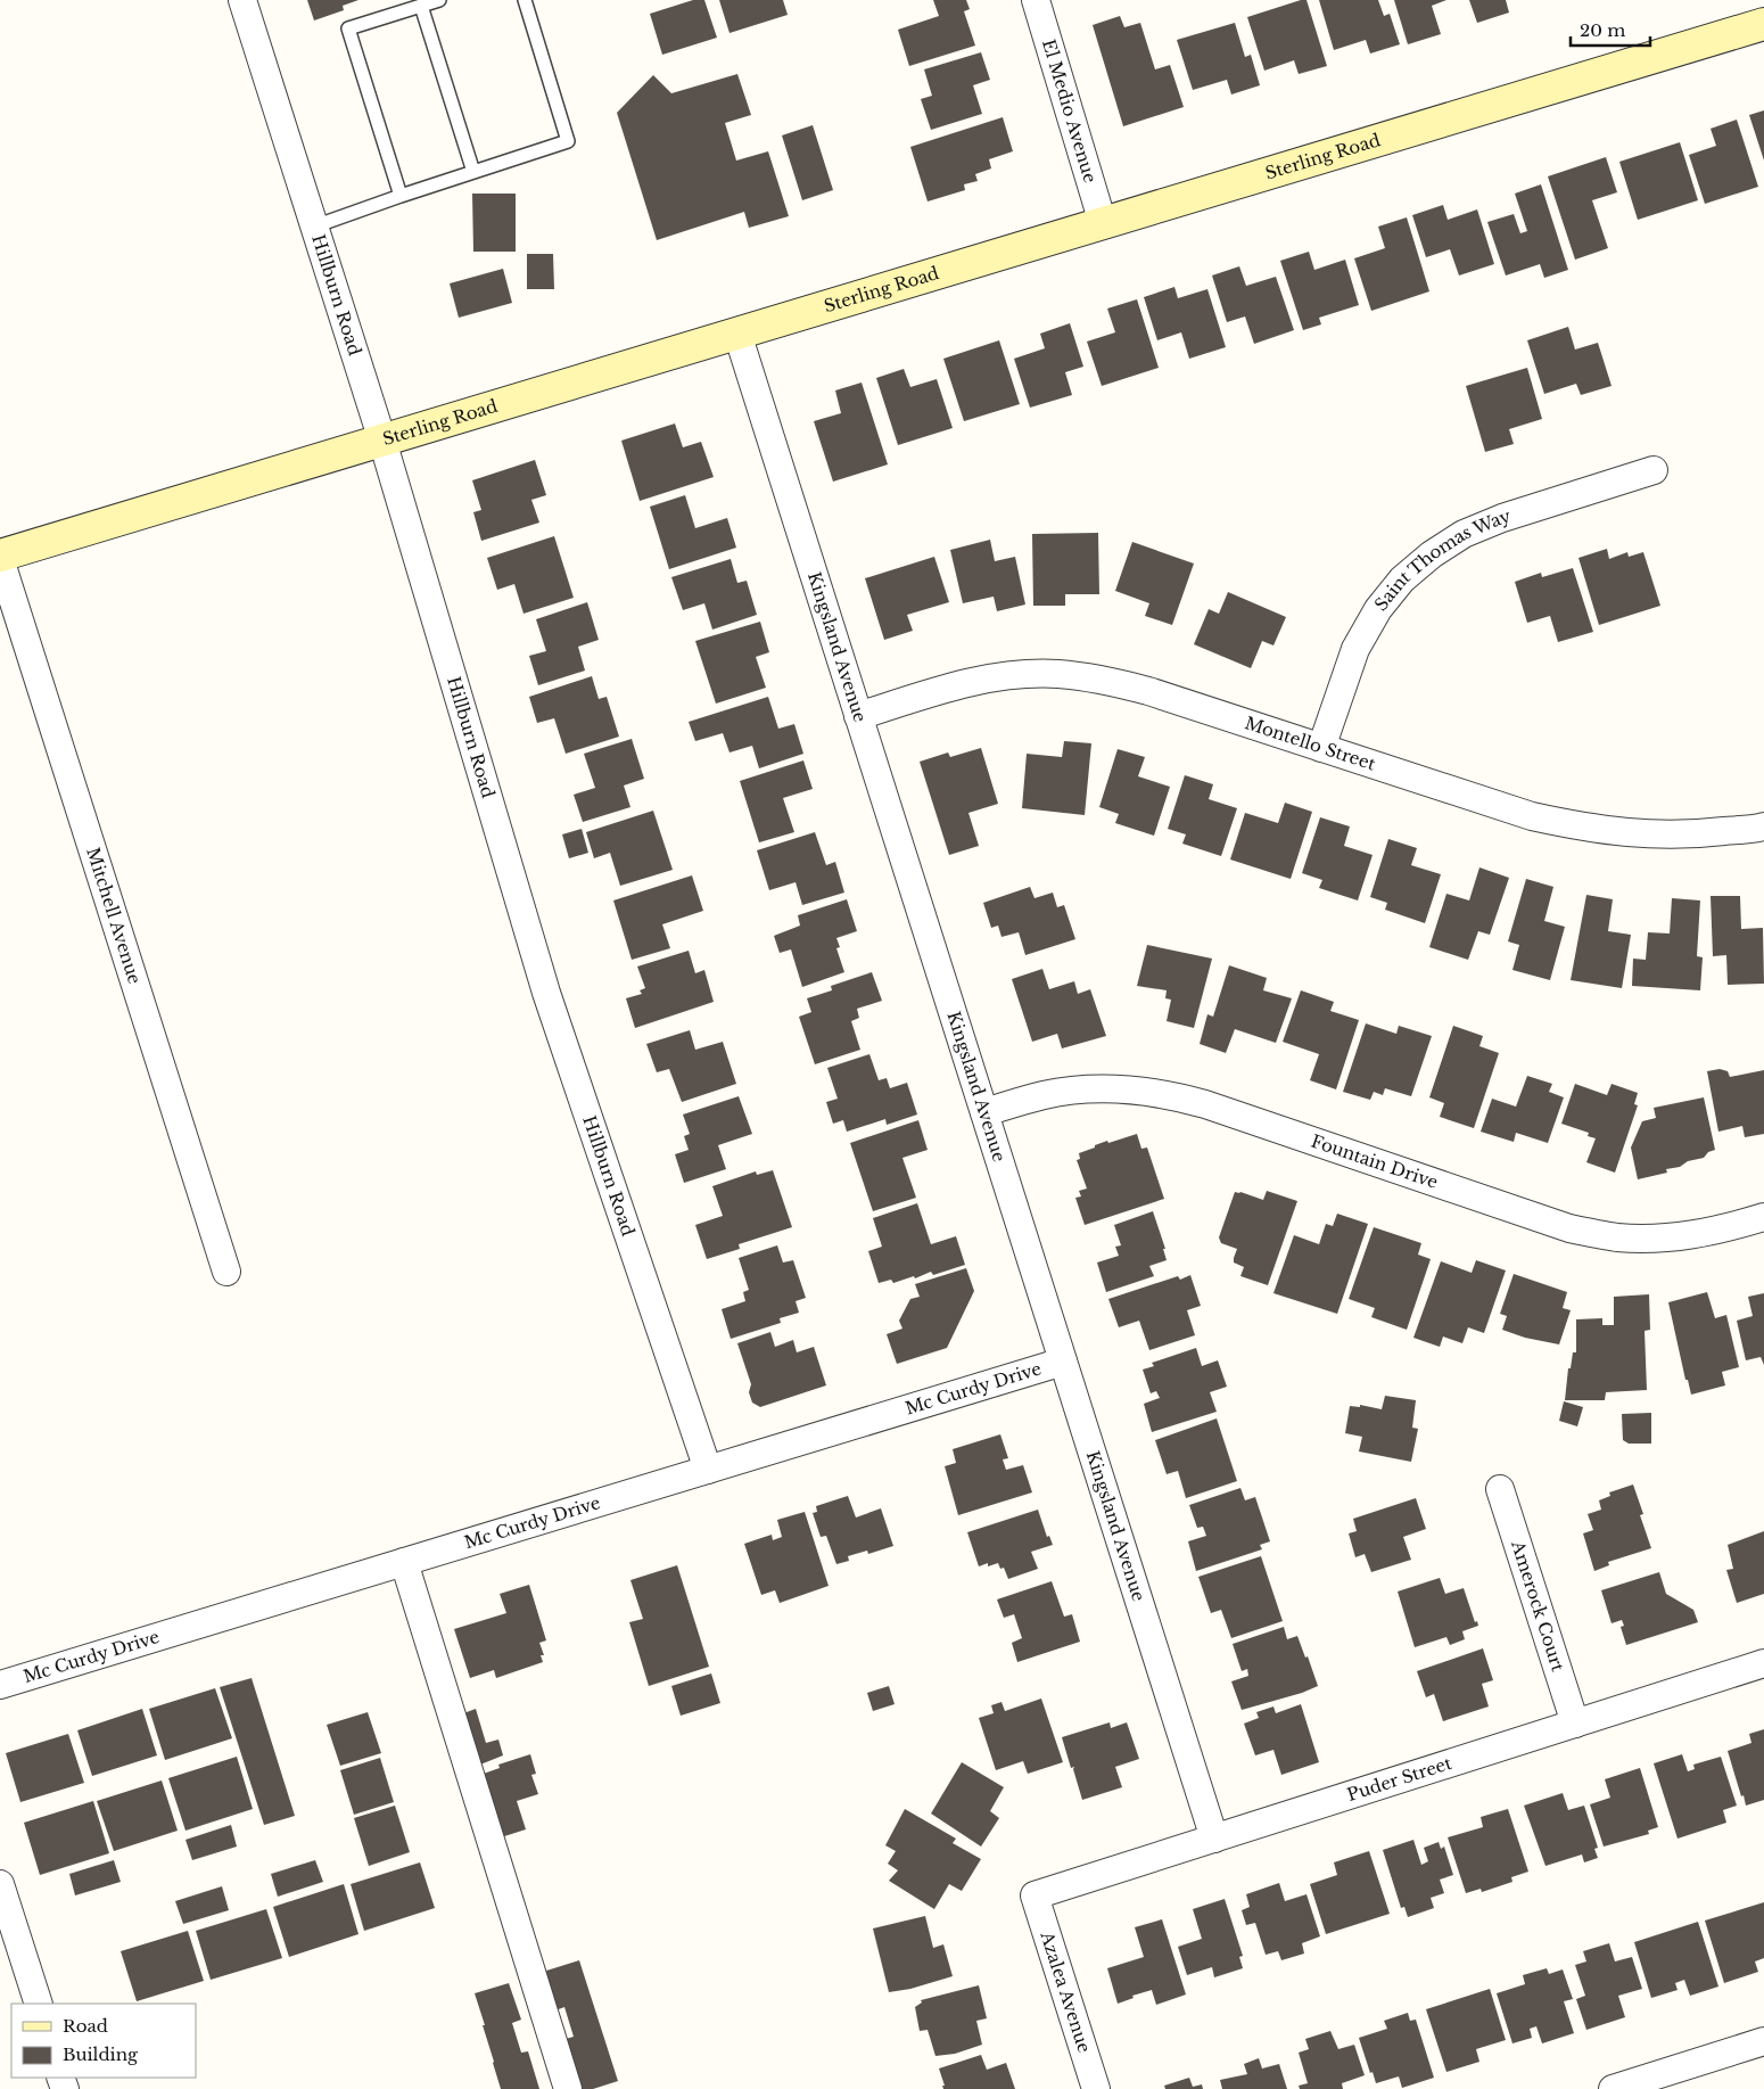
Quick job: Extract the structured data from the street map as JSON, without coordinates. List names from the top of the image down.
{
  "streets": {
    "street": [
      "El Medio Avenue",
      "Sterling Road",
      "Hillburn Road",
      "Saint Thomas Way",
      "Kingsland Avenue",
      "Montello Street",
      "Mitchell Avenue",
      "Fountain Drive",
      "Mc Curdy Drive",
      "Amerock Court",
      "Puder Street",
      "Azalea Avenue"
    ]
  },
  "crossings": [
    ["El Medio Avenue", "Sterling Road"],
    ["Sterling Road", "Hillburn Road"],
    ["Sterling Road", "Kingsland Avenue"],
    ["Sterling Road", "Mitchell Avenue"],
    ["Hillburn Road", "Mc Curdy Drive"],
    ["Saint Thomas Way", "Montello Street"],
    ["Kingsland Avenue", "Montello Street"],
    ["Kingsland Avenue", "Fountain Drive"],
    ["Kingsland Avenue", "Mc Curdy Drive"],
    ["Kingsland Avenue", "Puder Street"],
    ["Amerock Court", "Puder Street"],
    ["Puder Street", "Azalea Avenue"]
  ],
  "legend": ["Road", "Building"],
  "scale_bar": "20 m"
}
